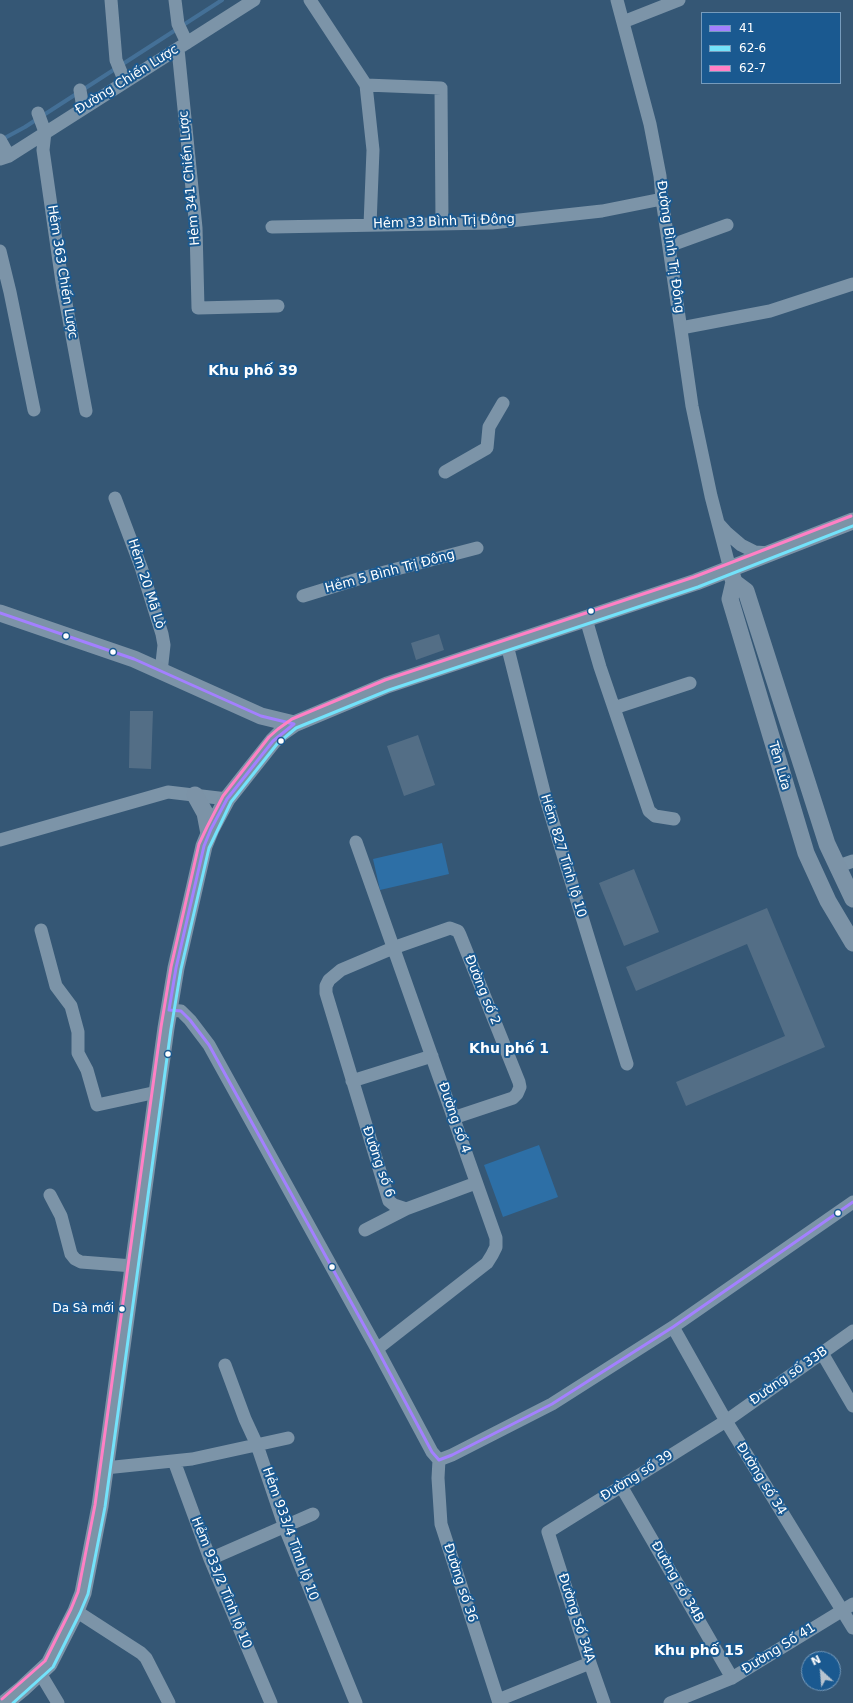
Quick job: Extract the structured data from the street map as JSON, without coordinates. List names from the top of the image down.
{
  "streets": {
    "main road": ["Tên Lửa"],
    "street": [
      "Đường Chiến Lược",
      "Hẻm 341 Chiến Lược",
      "Hẻm 33 Bình Trị Đông",
      "Đường Bình Trị Đông",
      "Hẻm 363 Chiến Lược",
      "Hẻm 5 Bình Trị Đông",
      "Hẻm 20 Mã Lò",
      "Hẻm 827 Tỉnh lộ 10",
      "Đường số 2",
      "Đường số 4",
      "Đường số 6",
      "Đường số 33B",
      "Đường số 39",
      "Đường số 34",
      "Hẻm 933/4 Tỉnh lộ 10",
      "Đường số 34B",
      "Hẻm 933/2 Tỉnh lộ 10",
      "Đường số 36",
      "Đường Số 34A",
      "Đường Số 41"
    ]
  },
  "crossings": [
    ["Đường Chiến Lược", "Hẻm 341 Chiến Lược"],
    ["Đường Chiến Lược", "Hẻm 363 Chiến Lược"],
    ["Hẻm 33 Bình Trị Đông", "Đường Bình Trị Đông"],
    ["Đường Bình Trị Đông", "Tên Lửa"],
    ["Đường số 2", "Đường số 4"],
    ["Đường số 2", "Đường số 6"],
    ["Đường số 4", "Đường số 6"],
    ["Đường số 33B", "Đường số 39"],
    ["Đường số 33B", "Đường số 34"],
    ["Đường số 39", "Đường số 34"],
    ["Đường số 39", "Đường số 34B"],
    ["Đường số 39", "Đường Số 34A"],
    ["Đường số 34", "Đường Số 41"],
    ["Đường số 34B", "Đường Số 41"]
  ],
  "districts": ["Khu phố 39", "Khu phố 1", "Khu phố 15"],
  "places": ["Da Sà mới"],
  "lines": ["transit line 62-7", "transit line 62-6", "transit line 41"],
  "legend": ["41", "62-6", "62-7"],
  "north": "top left"
}
